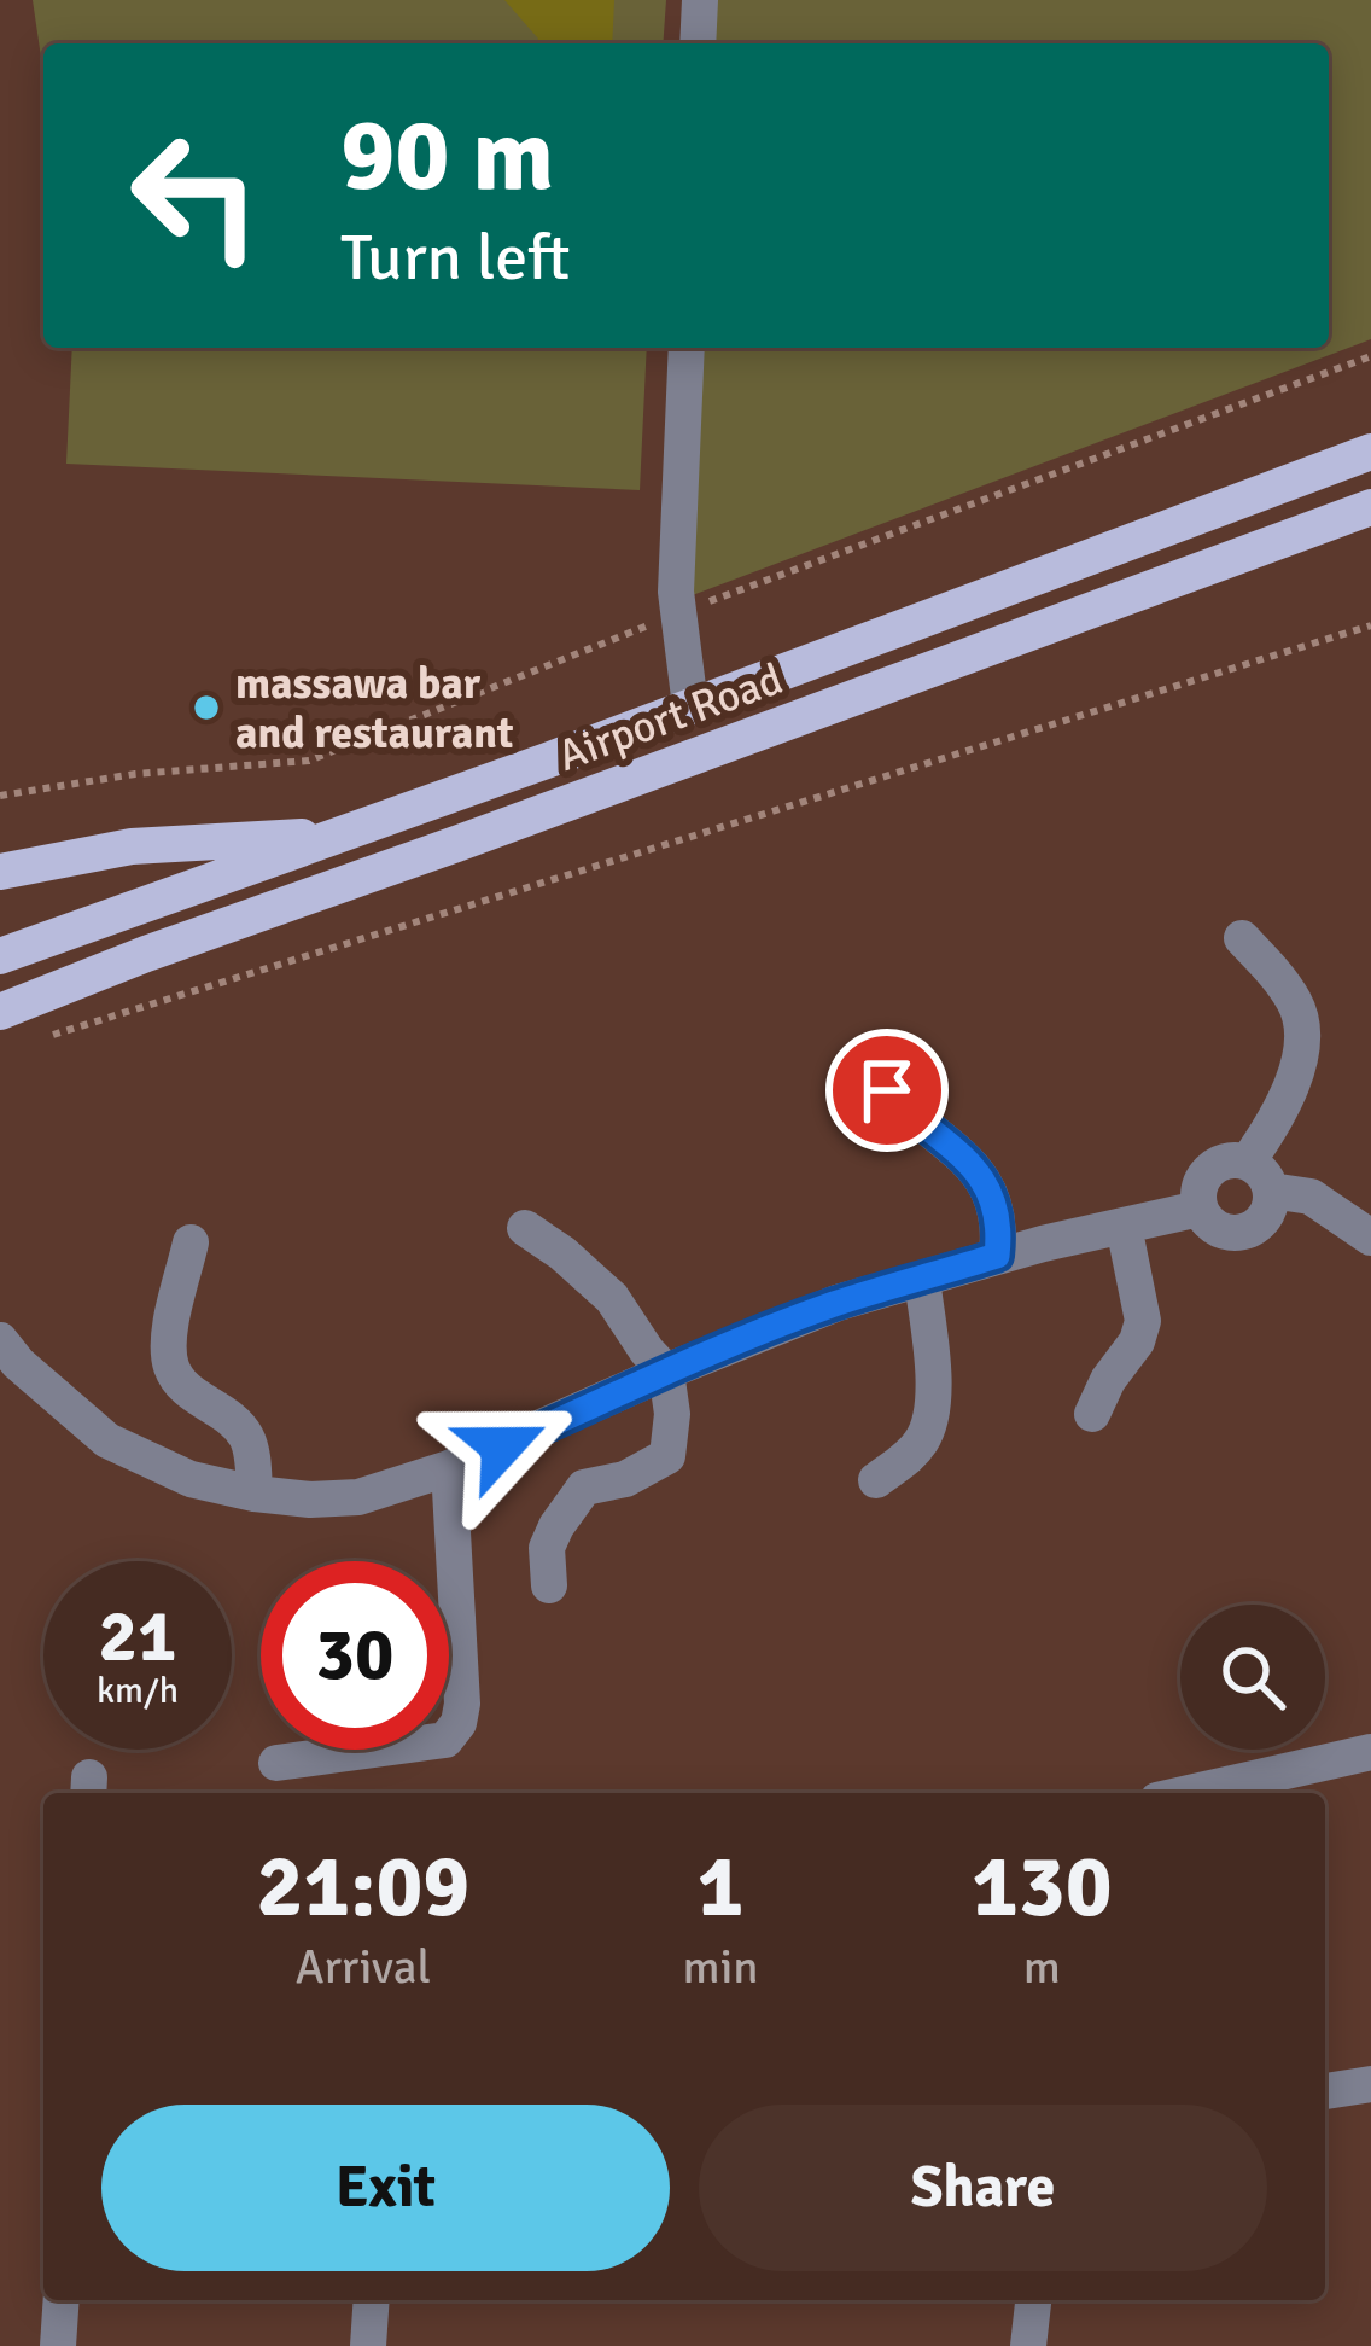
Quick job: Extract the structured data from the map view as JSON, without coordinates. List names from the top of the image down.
{
  "streets": {
    "main road": ["Airport Road"]
  },
  "places": ["massawa bar and restaurant"],
  "page": {
    "turn": ["90 m", "Turn left"],
    "speed": "21 km/h",
    "limit": "30",
    "eta": [
      "21:09",
      "Arrival",
      "1",
      "min",
      "130",
      "m"
    ],
    "buttons": ["Exit", "Share"]
  }
}
